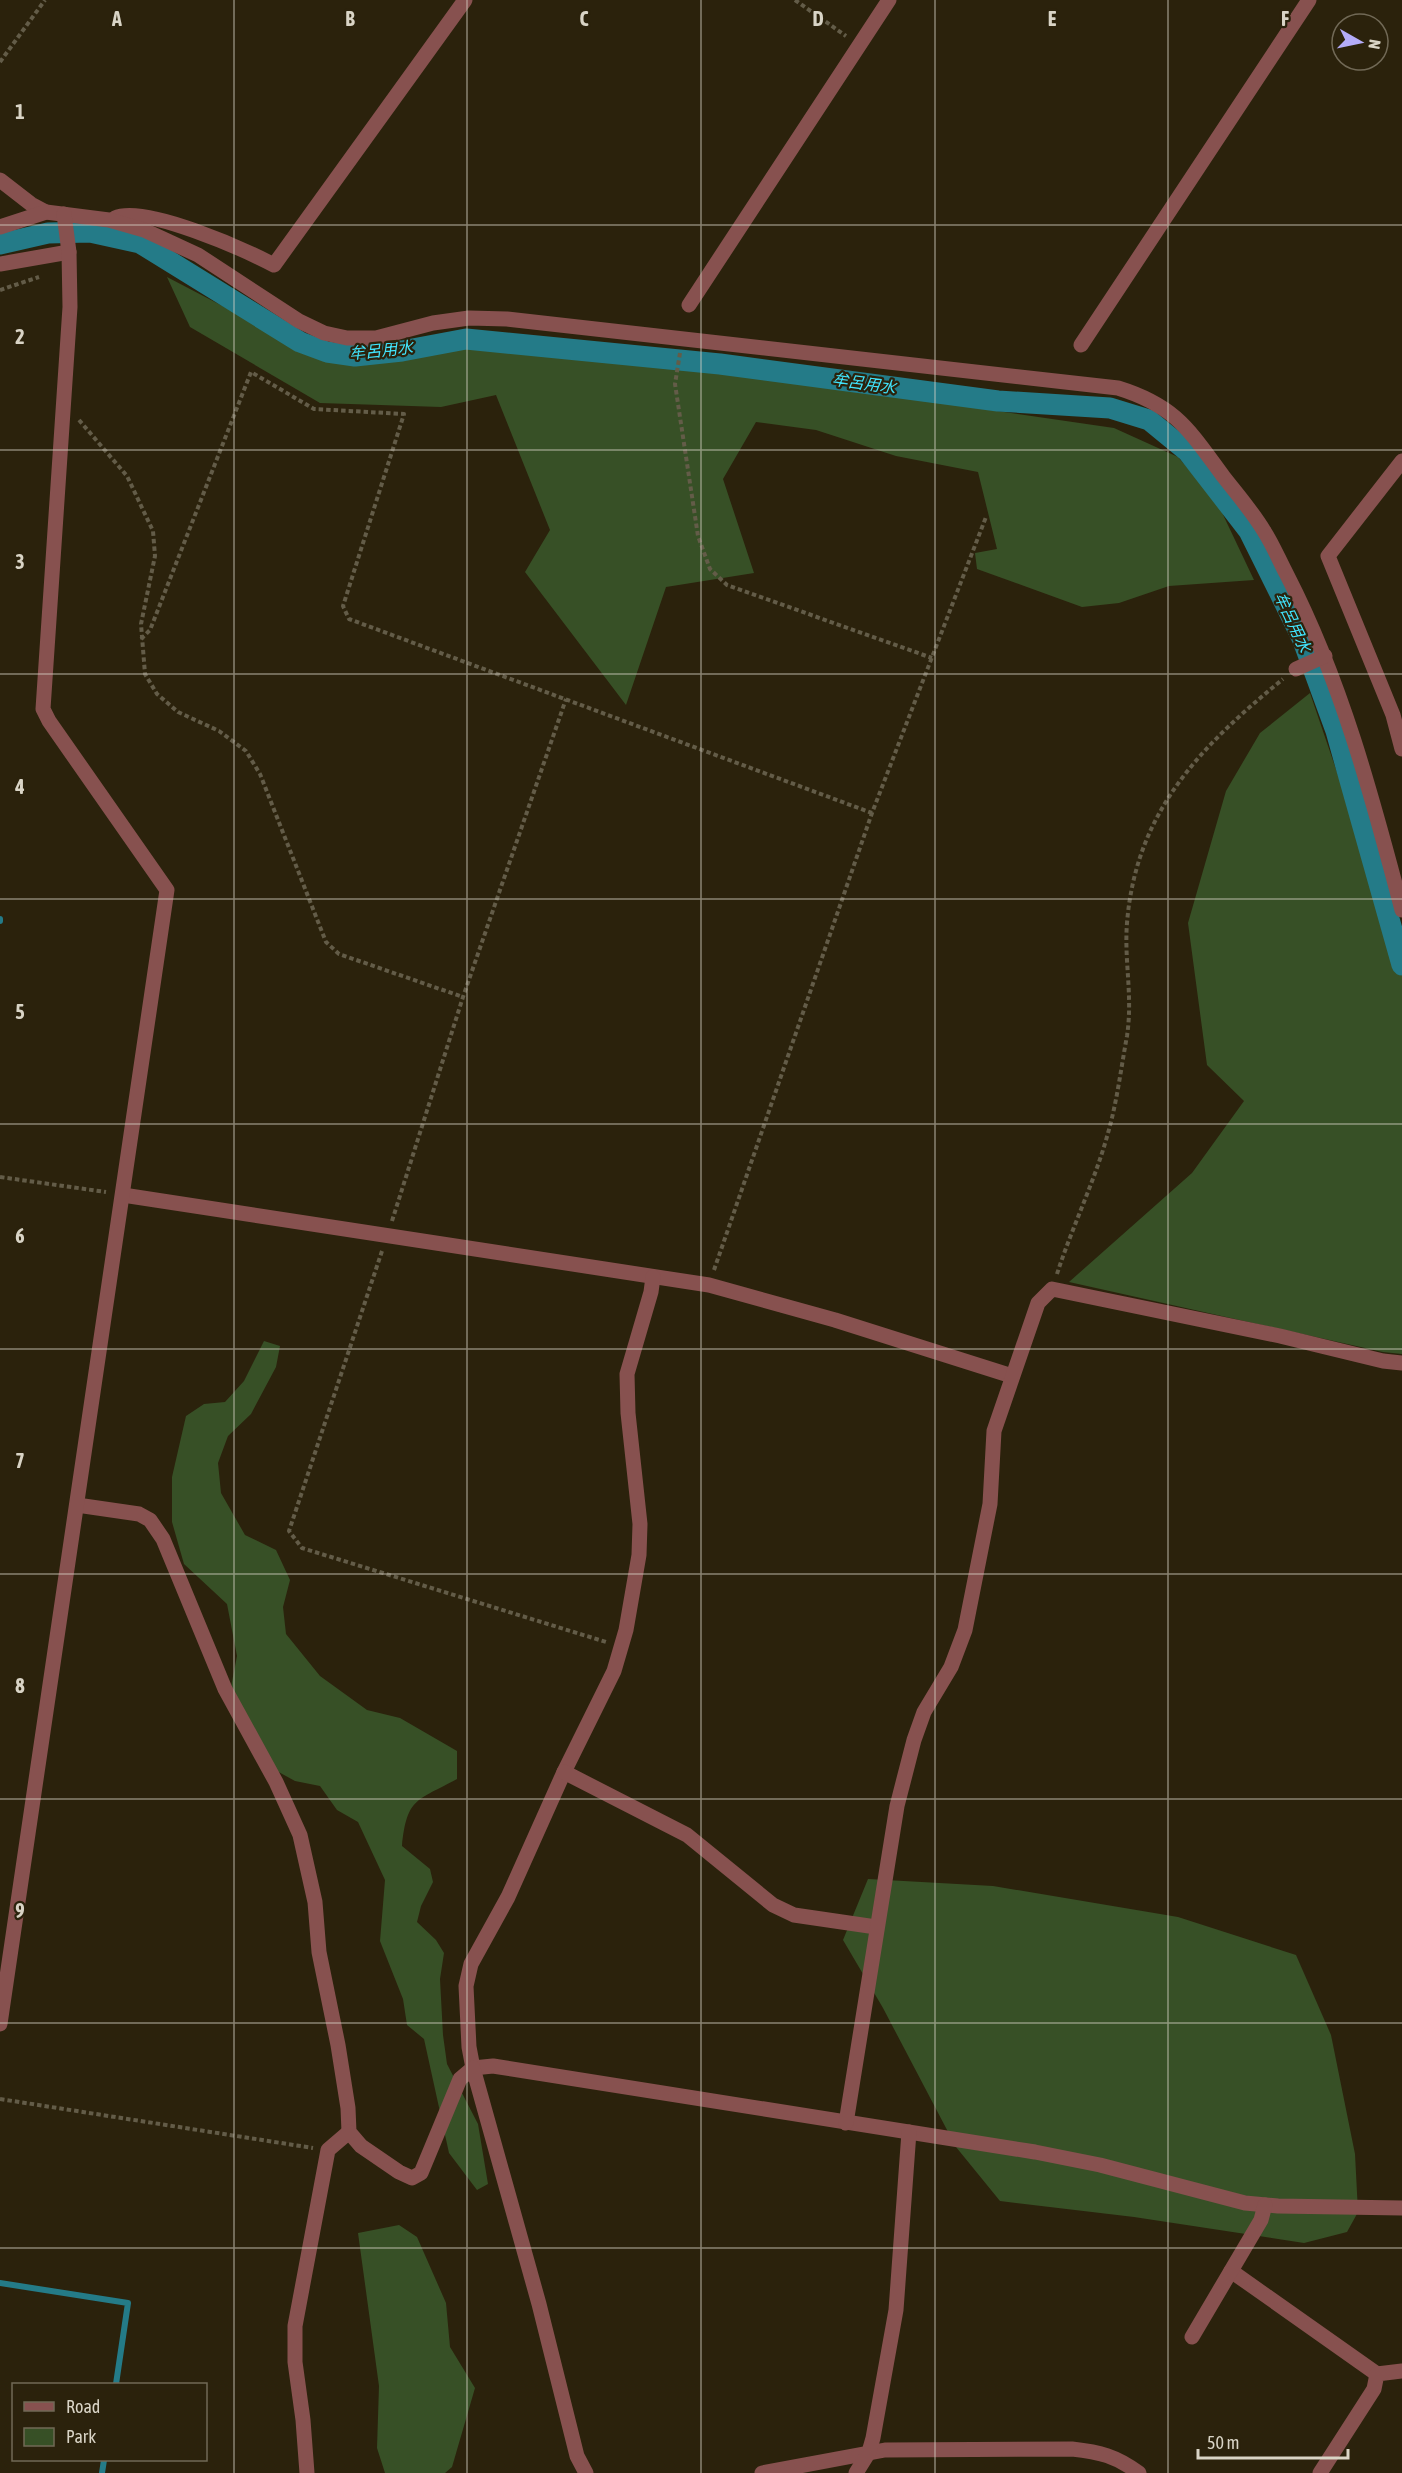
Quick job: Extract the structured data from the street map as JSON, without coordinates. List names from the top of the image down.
{
  "water": ["牟呂用水"],
  "legend": ["Road", "Park"],
  "scale_bar": "50 m",
  "north": "right",
  "grid": {
    "columns": [
      "A",
      "B",
      "C",
      "D",
      "E",
      "F"
    ],
    "rows": [
      "1",
      "2",
      "3",
      "4",
      "5",
      "6",
      "7",
      "8",
      "9"
    ]
  }
}
